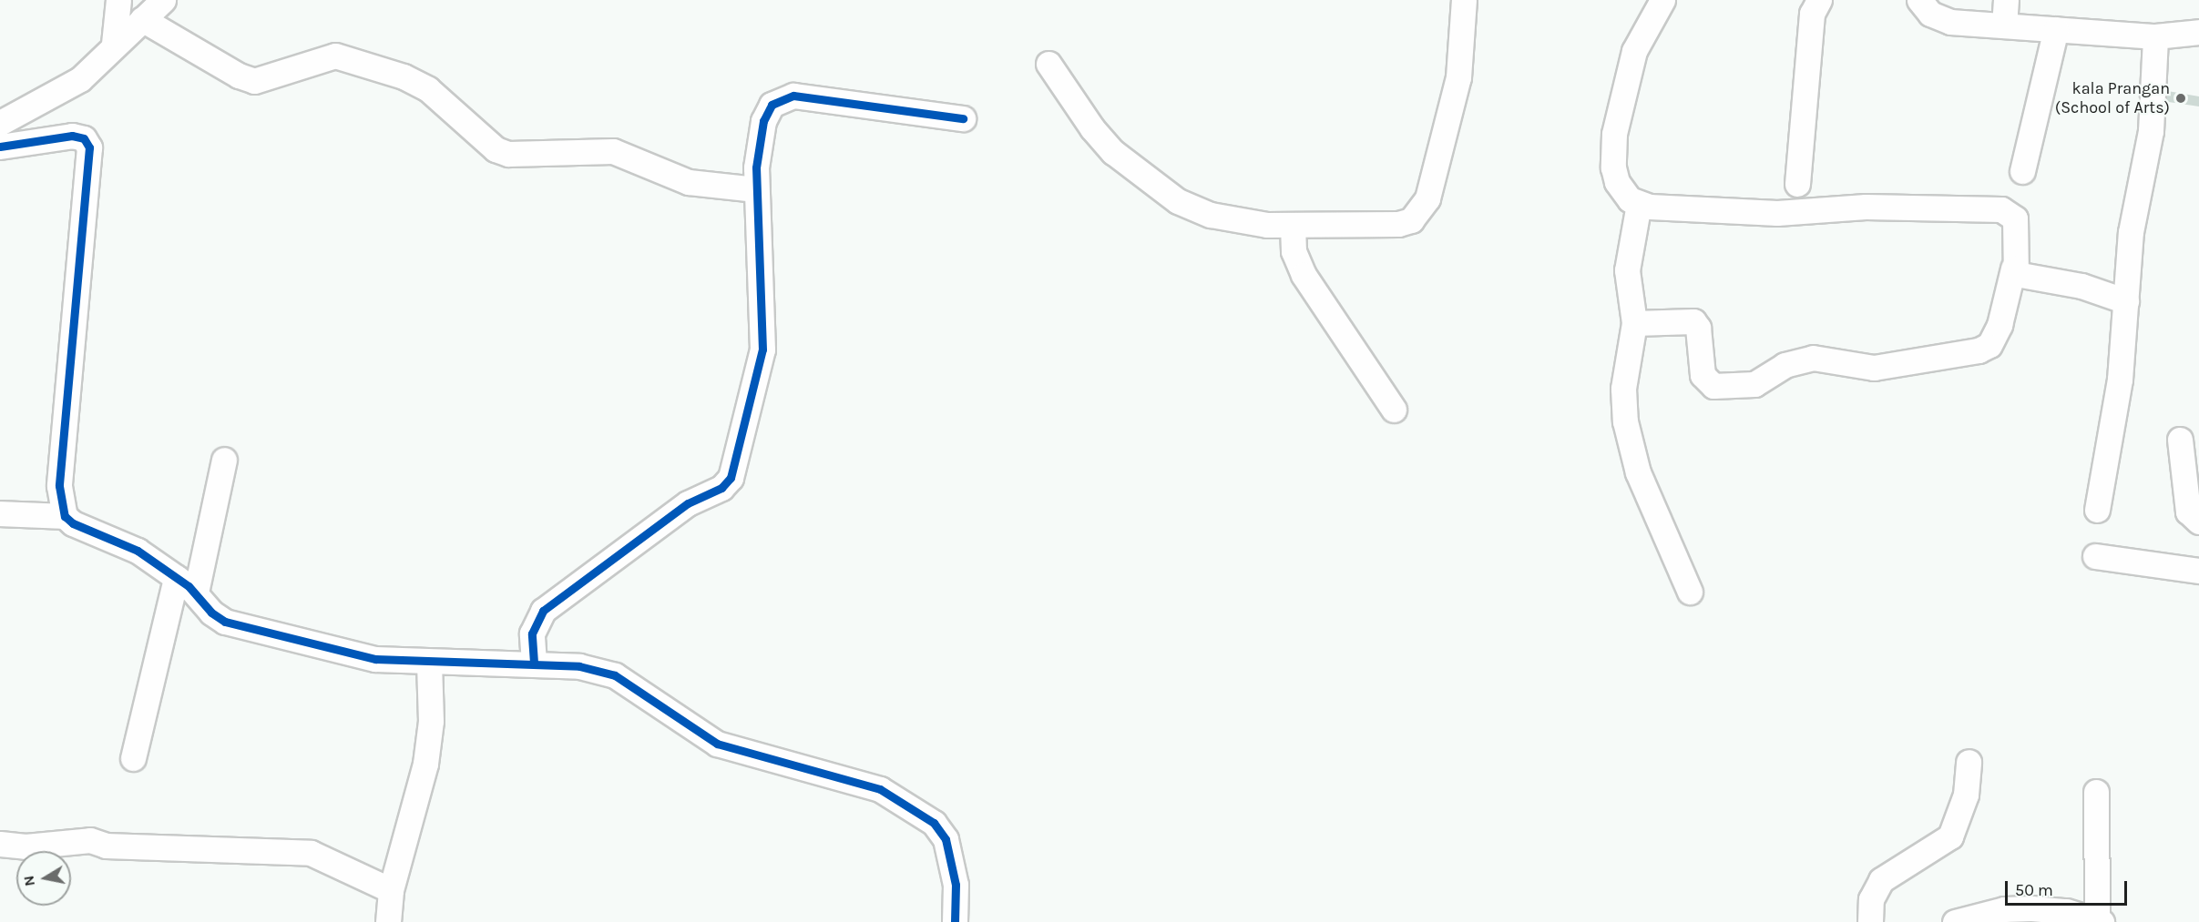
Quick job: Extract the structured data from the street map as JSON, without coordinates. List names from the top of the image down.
{
  "places": ["kala Prangan (School of Arts)"],
  "scale_bar": "50 m",
  "north": "left"
}
